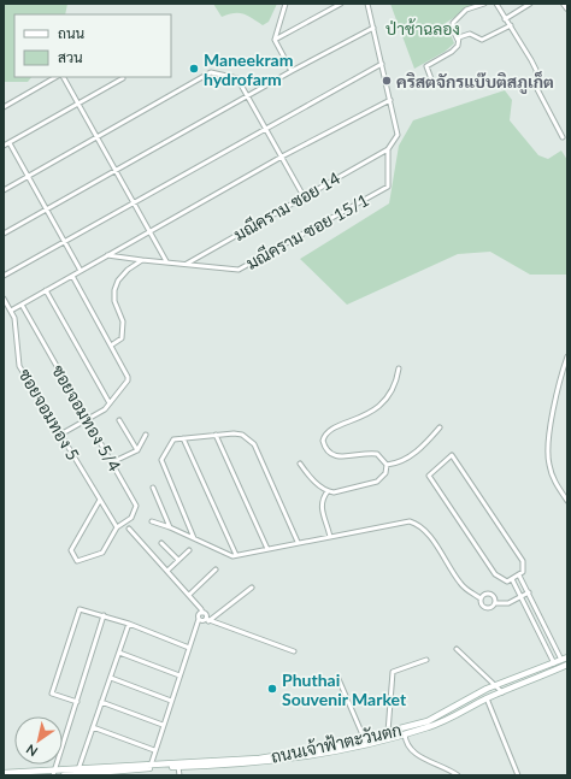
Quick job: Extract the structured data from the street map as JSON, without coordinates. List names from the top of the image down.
{
  "streets": {
    "main road": ["ถนนเจ้าฟ้าตะวันตก"],
    "street": [
      "มณีคราม ซอย 14",
      "มณีคราม ซอย 15/1",
      "ซอยจอมทอง 5",
      "ซอยจอมทอง 5/4"
    ]
  },
  "crossings": [
    ["มณีคราม ซอย 14", "มณีคราม ซอย 15/1"],
    ["ซอยจอมทอง 5", "ซอยจอมทอง 5/4"]
  ],
  "parks": ["ป่าช้าฉลอง"],
  "places": ["Maneekram hydrofarm", "คริสตจักรแบ๊บติสภูเก็ต", "Phuthai Souvenir Market"],
  "legend": ["ถนน", "สวน"],
  "north": "bottom left"
}
